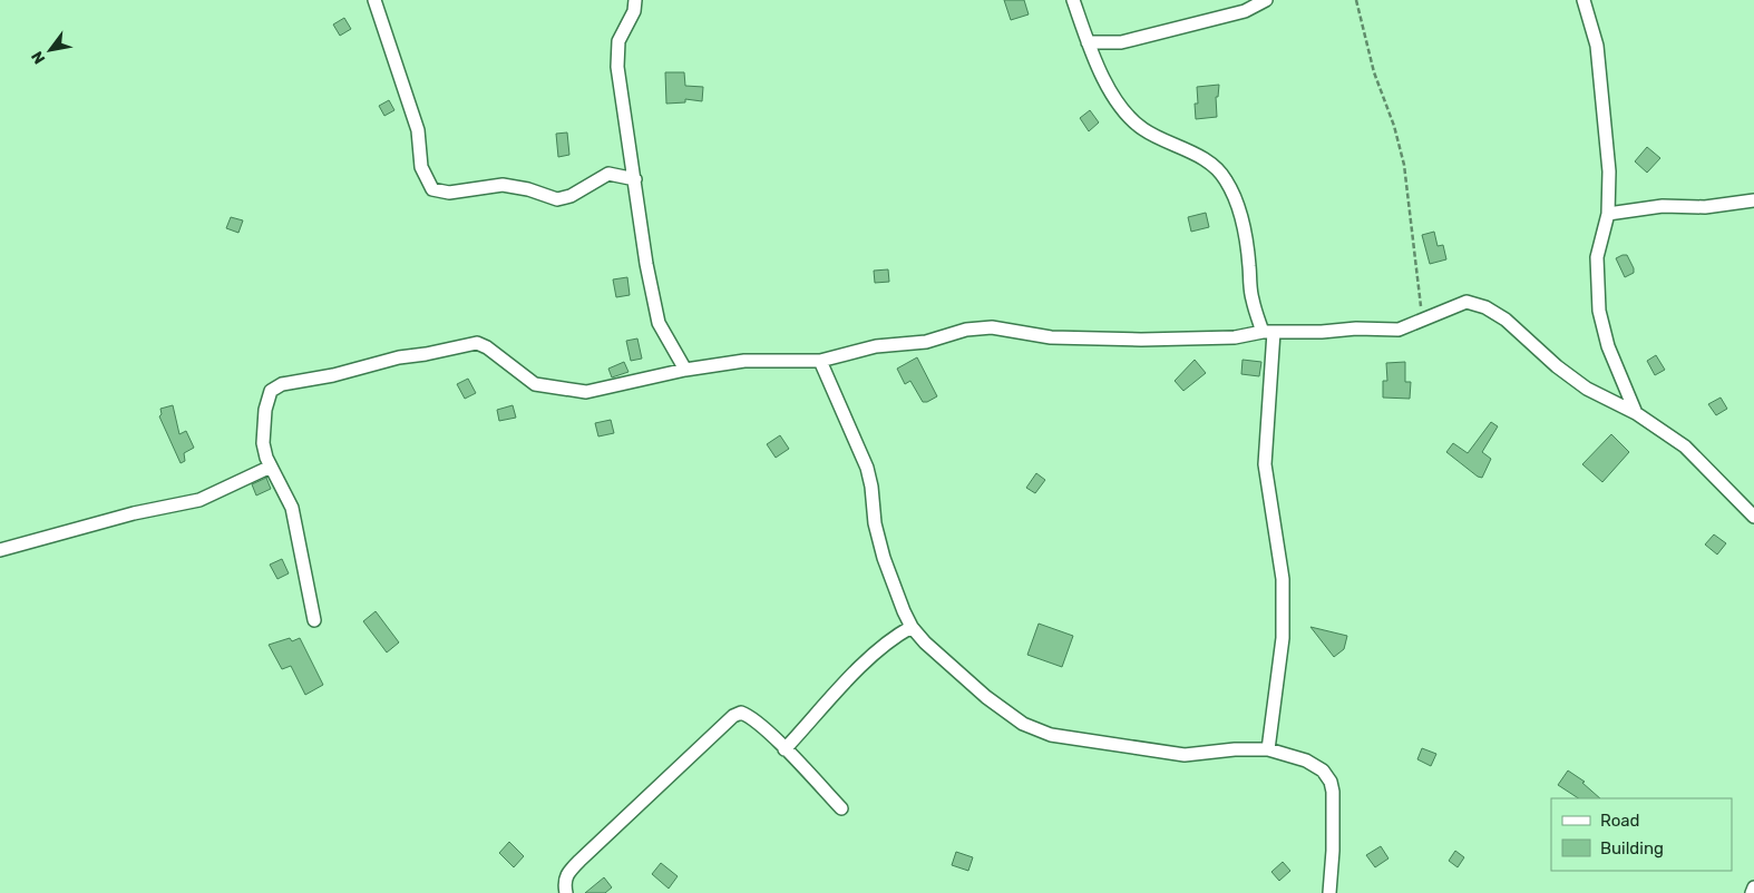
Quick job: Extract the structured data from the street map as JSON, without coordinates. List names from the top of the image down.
{
  "legend": ["Road", "Building"],
  "north": "bottom left"
}
